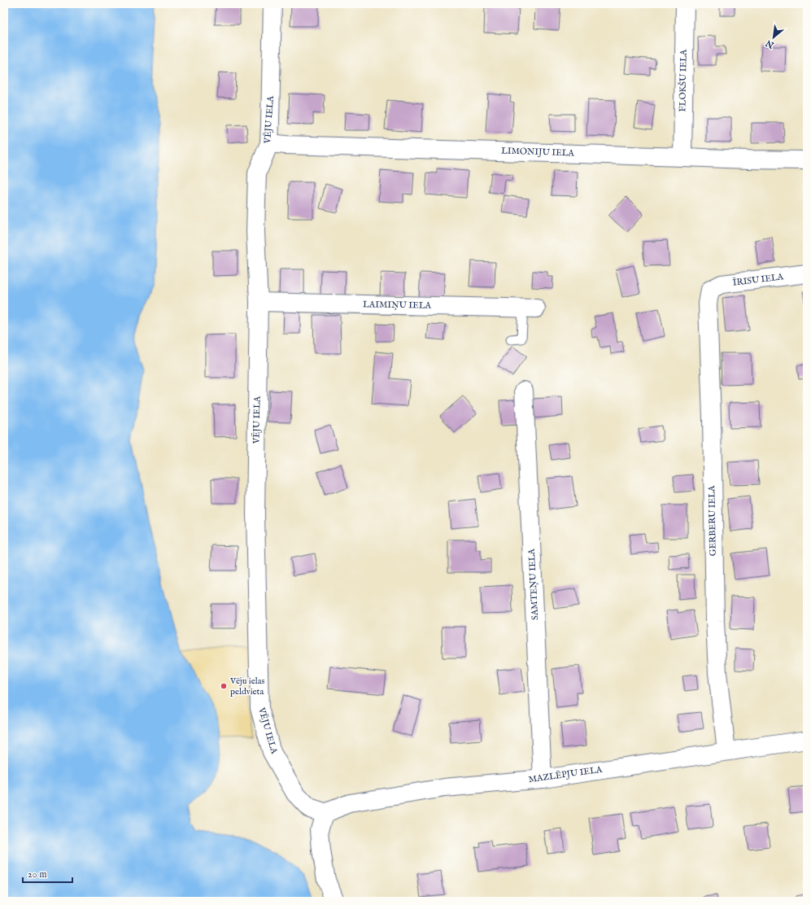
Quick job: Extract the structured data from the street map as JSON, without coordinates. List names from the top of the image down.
{
  "streets": {
    "street": [
      "FLOKŠU IELA",
      "VĒJU IELA",
      "LIMONIJU IELA",
      "ĪRISU IELA",
      "LAIMIŅU IELA",
      "GERBERU IELA",
      "SAMTEŅU IELA",
      "MAZLĒPJU IELA"
    ]
  },
  "crossings": [
    ["FLOKŠU IELA", "LIMONIJU IELA"],
    ["VĒJU IELA", "LIMONIJU IELA"],
    ["VĒJU IELA", "LAIMIŅU IELA"],
    ["VĒJU IELA", "MAZLĒPJU IELA"],
    ["ĪRISU IELA", "GERBERU IELA"],
    ["GERBERU IELA", "MAZLĒPJU IELA"],
    ["SAMTEŅU IELA", "MAZLĒPJU IELA"]
  ],
  "places": ["Vēju ielas peldvieta"],
  "scale_bar": "20 m",
  "north": "bottom left"
}
